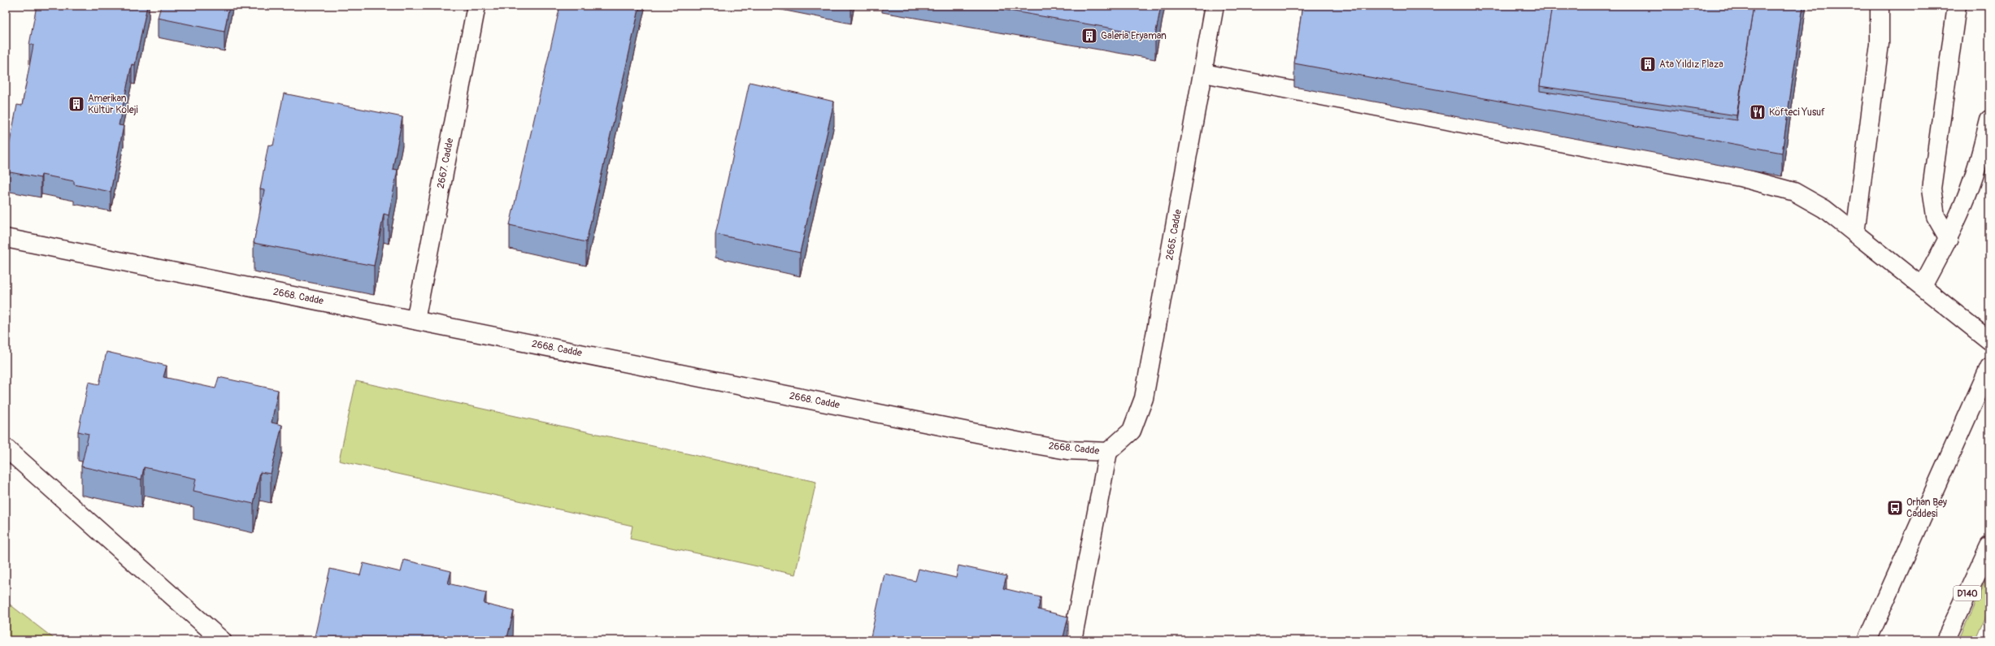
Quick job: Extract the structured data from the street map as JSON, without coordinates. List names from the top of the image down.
{
  "streets": {
    "main road": [
      "2667. Cadde",
      "2665. Cadde",
      "2668. Cadde",
      "D140"
    ]
  },
  "crossings": [
    ["2667. Cadde", "2668. Cadde"],
    ["2665. Cadde", "2668. Cadde"]
  ],
  "places": {
    "building": ["Galeria Eryaman", "Ata Yıldız Plaza", "Amerikan Kültür Koleji"],
    "restaurant": ["Köfteci Yusuf"],
    "bus stop": ["Orhan Bey Caddesi"]
  }
}
